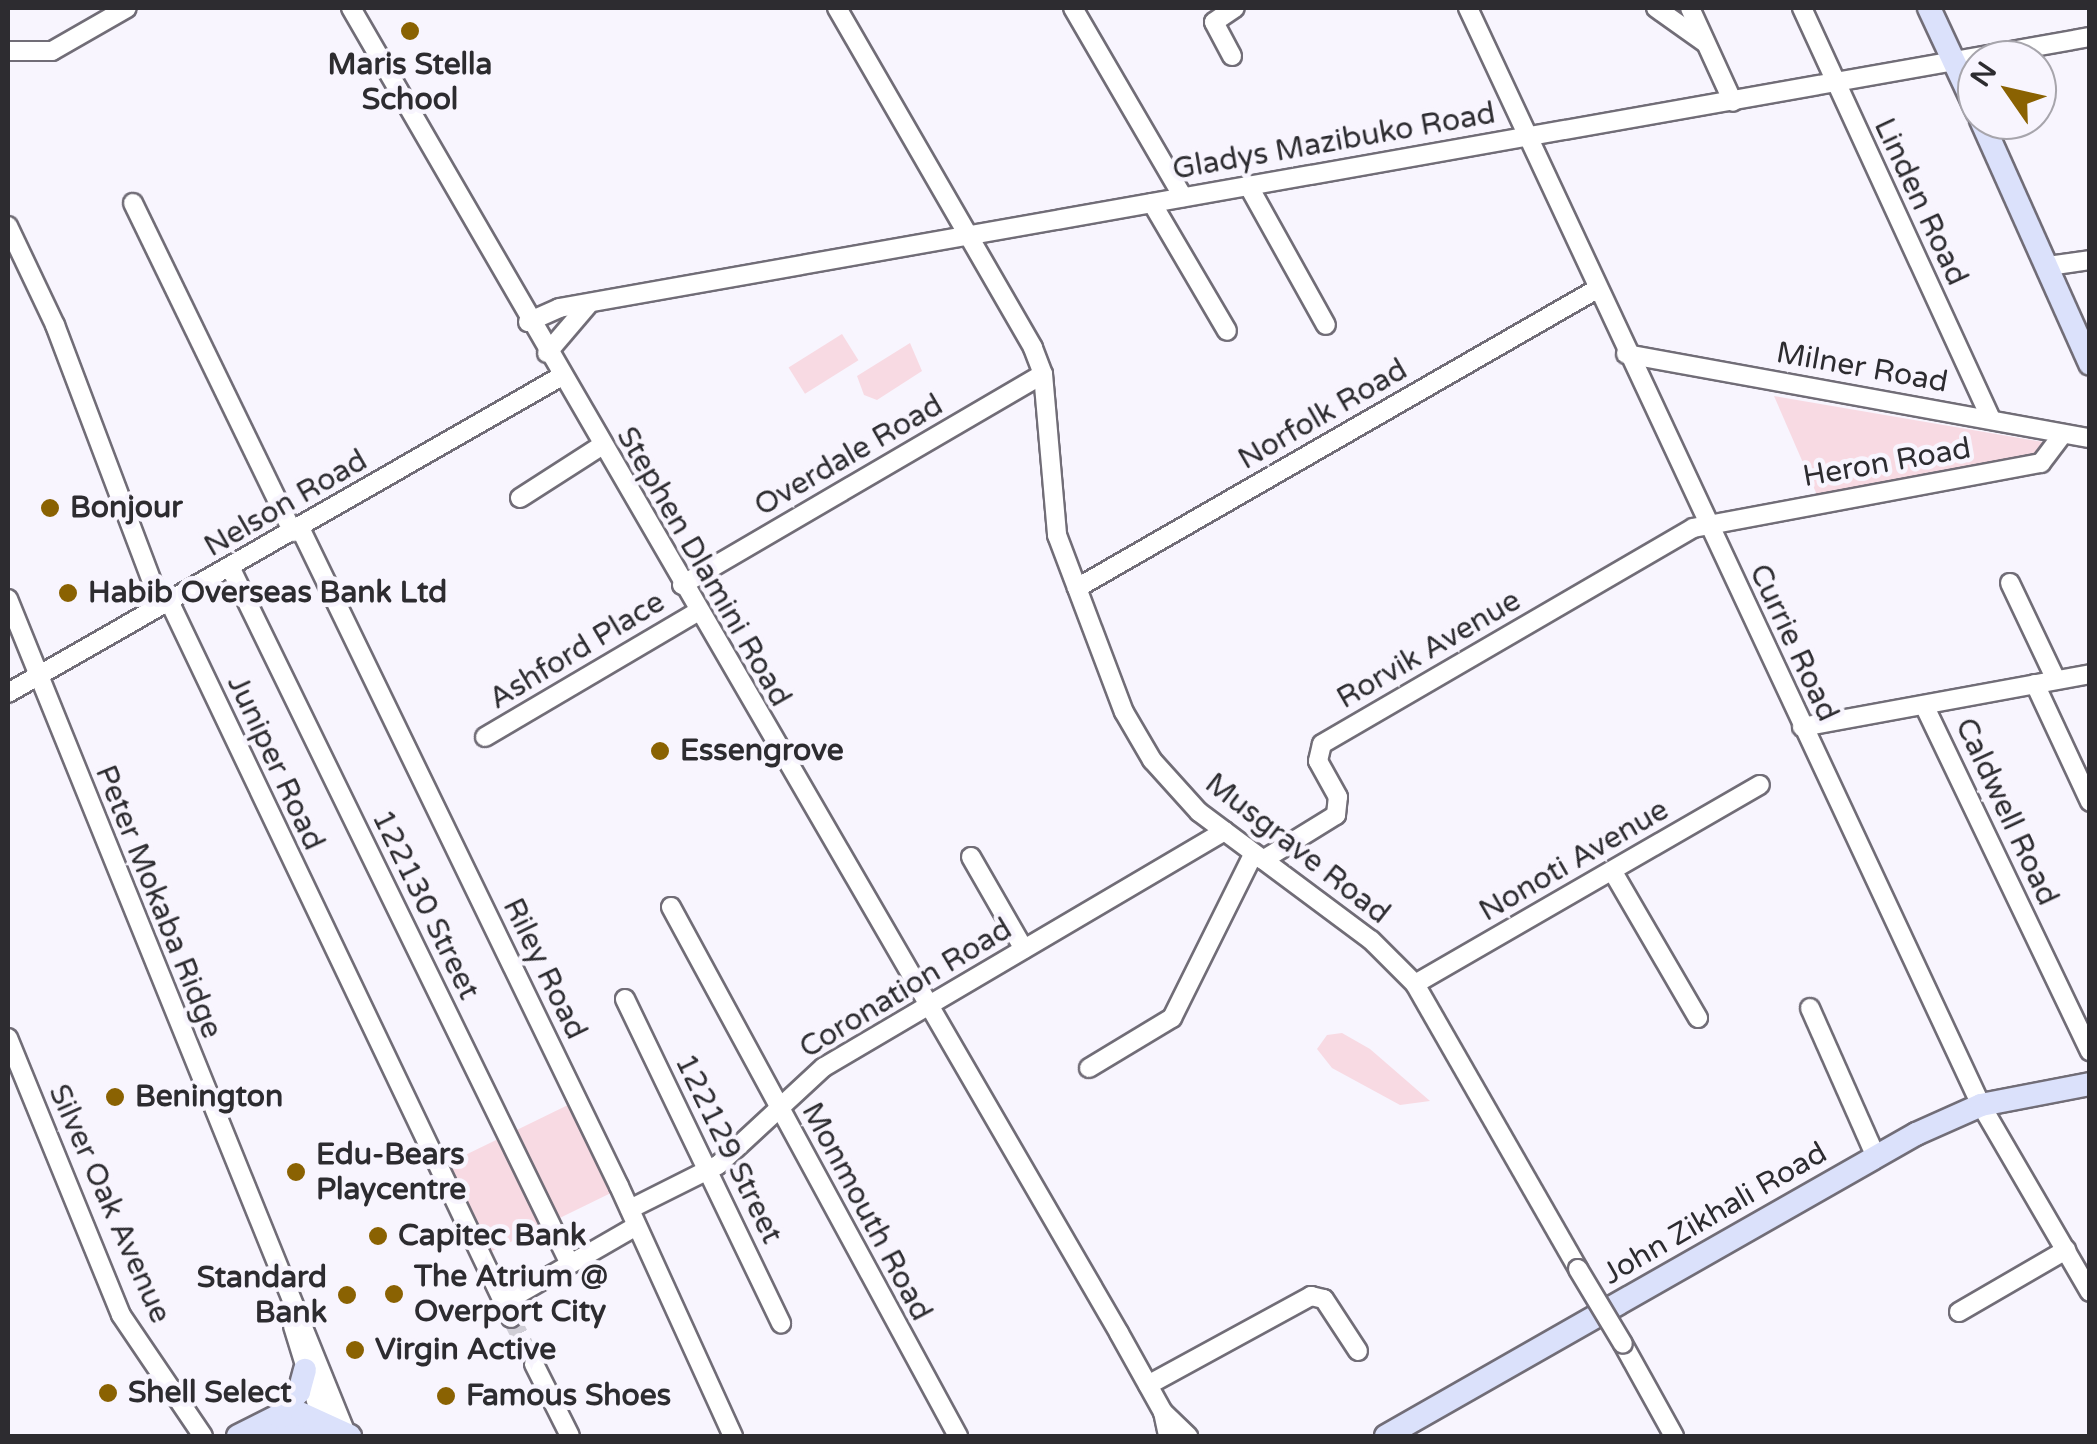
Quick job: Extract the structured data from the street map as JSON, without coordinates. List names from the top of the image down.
{
  "streets": {
    "main road": ["John Zikhali Road"],
    "street": [
      "Gladys Mazibuko Road",
      "Linden Road",
      "Milner Road",
      "Norfolk Road",
      "Overdale Road",
      "Heron Road",
      "Nelson Road",
      "Stephen Dlamini Road",
      "Currie Road",
      "Rorvik Avenue",
      "Ashford Place",
      "Juniper Road",
      "Caldwell Road",
      "Musgrave Road",
      "Nonoti Avenue",
      "Peter Mokaba Ridge",
      "122130 Street",
      "Riley Road",
      "Coronation Road",
      "122129 Street",
      "Silver Oak Avenue",
      "Monmouth Road"
    ]
  },
  "crossings": [
    ["Gladys Mazibuko Road", "Linden Road"],
    ["Gladys Mazibuko Road", "Stephen Dlamini Road"],
    ["Gladys Mazibuko Road", "Currie Road"],
    ["Gladys Mazibuko Road", "Musgrave Road"],
    ["Linden Road", "Milner Road"],
    ["Milner Road", "Heron Road"],
    ["Milner Road", "Currie Road"],
    ["Norfolk Road", "Currie Road"],
    ["Norfolk Road", "Musgrave Road"],
    ["Overdale Road", "Stephen Dlamini Road"],
    ["Overdale Road", "Musgrave Road"],
    ["Heron Road", "Currie Road"],
    ["Heron Road", "Rorvik Avenue"],
    ["Nelson Road", "Stephen Dlamini Road"],
    ["Nelson Road", "Juniper Road"],
    ["Nelson Road", "Peter Mokaba Ridge"],
    ["Nelson Road", "122130 Street"],
    ["Nelson Road", "Riley Road"],
    ["Stephen Dlamini Road", "Ashford Place"],
    ["Stephen Dlamini Road", "Coronation Road"],
    ["Currie Road", "Rorvik Avenue"],
    ["Currie Road", "John Zikhali Road"],
    ["Rorvik Avenue", "Musgrave Road"],
    ["Juniper Road", "Coronation Road"],
    ["Musgrave Road", "Nonoti Avenue"],
    ["Musgrave Road", "Coronation Road"],
    ["122130 Street", "Coronation Road"],
    ["Riley Road", "Coronation Road"],
    ["Coronation Road", "122129 Street"],
    ["Coronation Road", "Monmouth Road"]
  ],
  "places": [
    "Maris Stella School",
    "Bonjour",
    "Habib Overseas Bank Ltd",
    "Essengrove",
    "Benington",
    "Edu-Bears Playcentre",
    "Capitec Bank",
    "The Atrium @ Overport City",
    "Standard Bank",
    "Virgin Active",
    "Shell Select",
    "Famous Shoes"
  ],
  "north": "top left"
}
